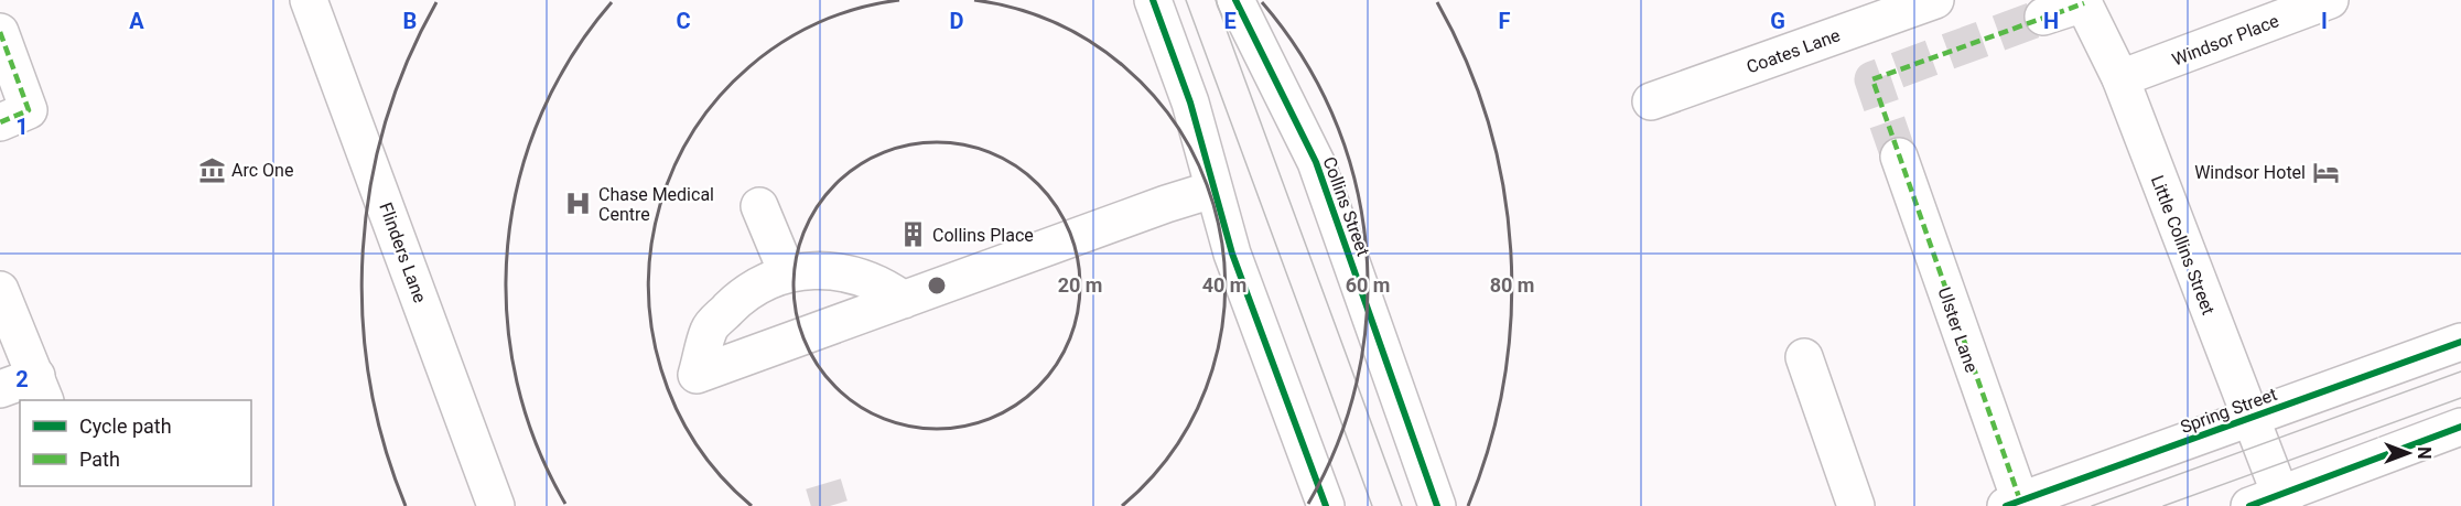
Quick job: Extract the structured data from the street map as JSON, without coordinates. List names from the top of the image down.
{
  "streets": {
    "street": [
      "Windsor Place",
      "Coates Lane",
      "Collins Street",
      "Little Collins Street",
      "Flinders Lane",
      "Ulster Lane",
      "Spring Street"
    ]
  },
  "crossings": [
    ["Windsor Place", "Little Collins Street"],
    ["Little Collins Street", "Spring Street"],
    ["Ulster Lane", "Spring Street"]
  ],
  "places": {
    "museum": ["Arc One"],
    "hotel": ["Windsor Hotel"],
    "hospital": ["Chase Medical Centre"],
    "building": ["Collins Place"]
  },
  "legend": ["Cycle path", "Path"],
  "north": "right",
  "grid": {
    "columns": [
      "A",
      "B",
      "C",
      "D",
      "E",
      "F",
      "G",
      "H",
      "I"
    ],
    "rows": ["1", "2"]
  },
  "rings": [
    "20 m",
    "40 m",
    "60 m",
    "80 m"
  ]
}
